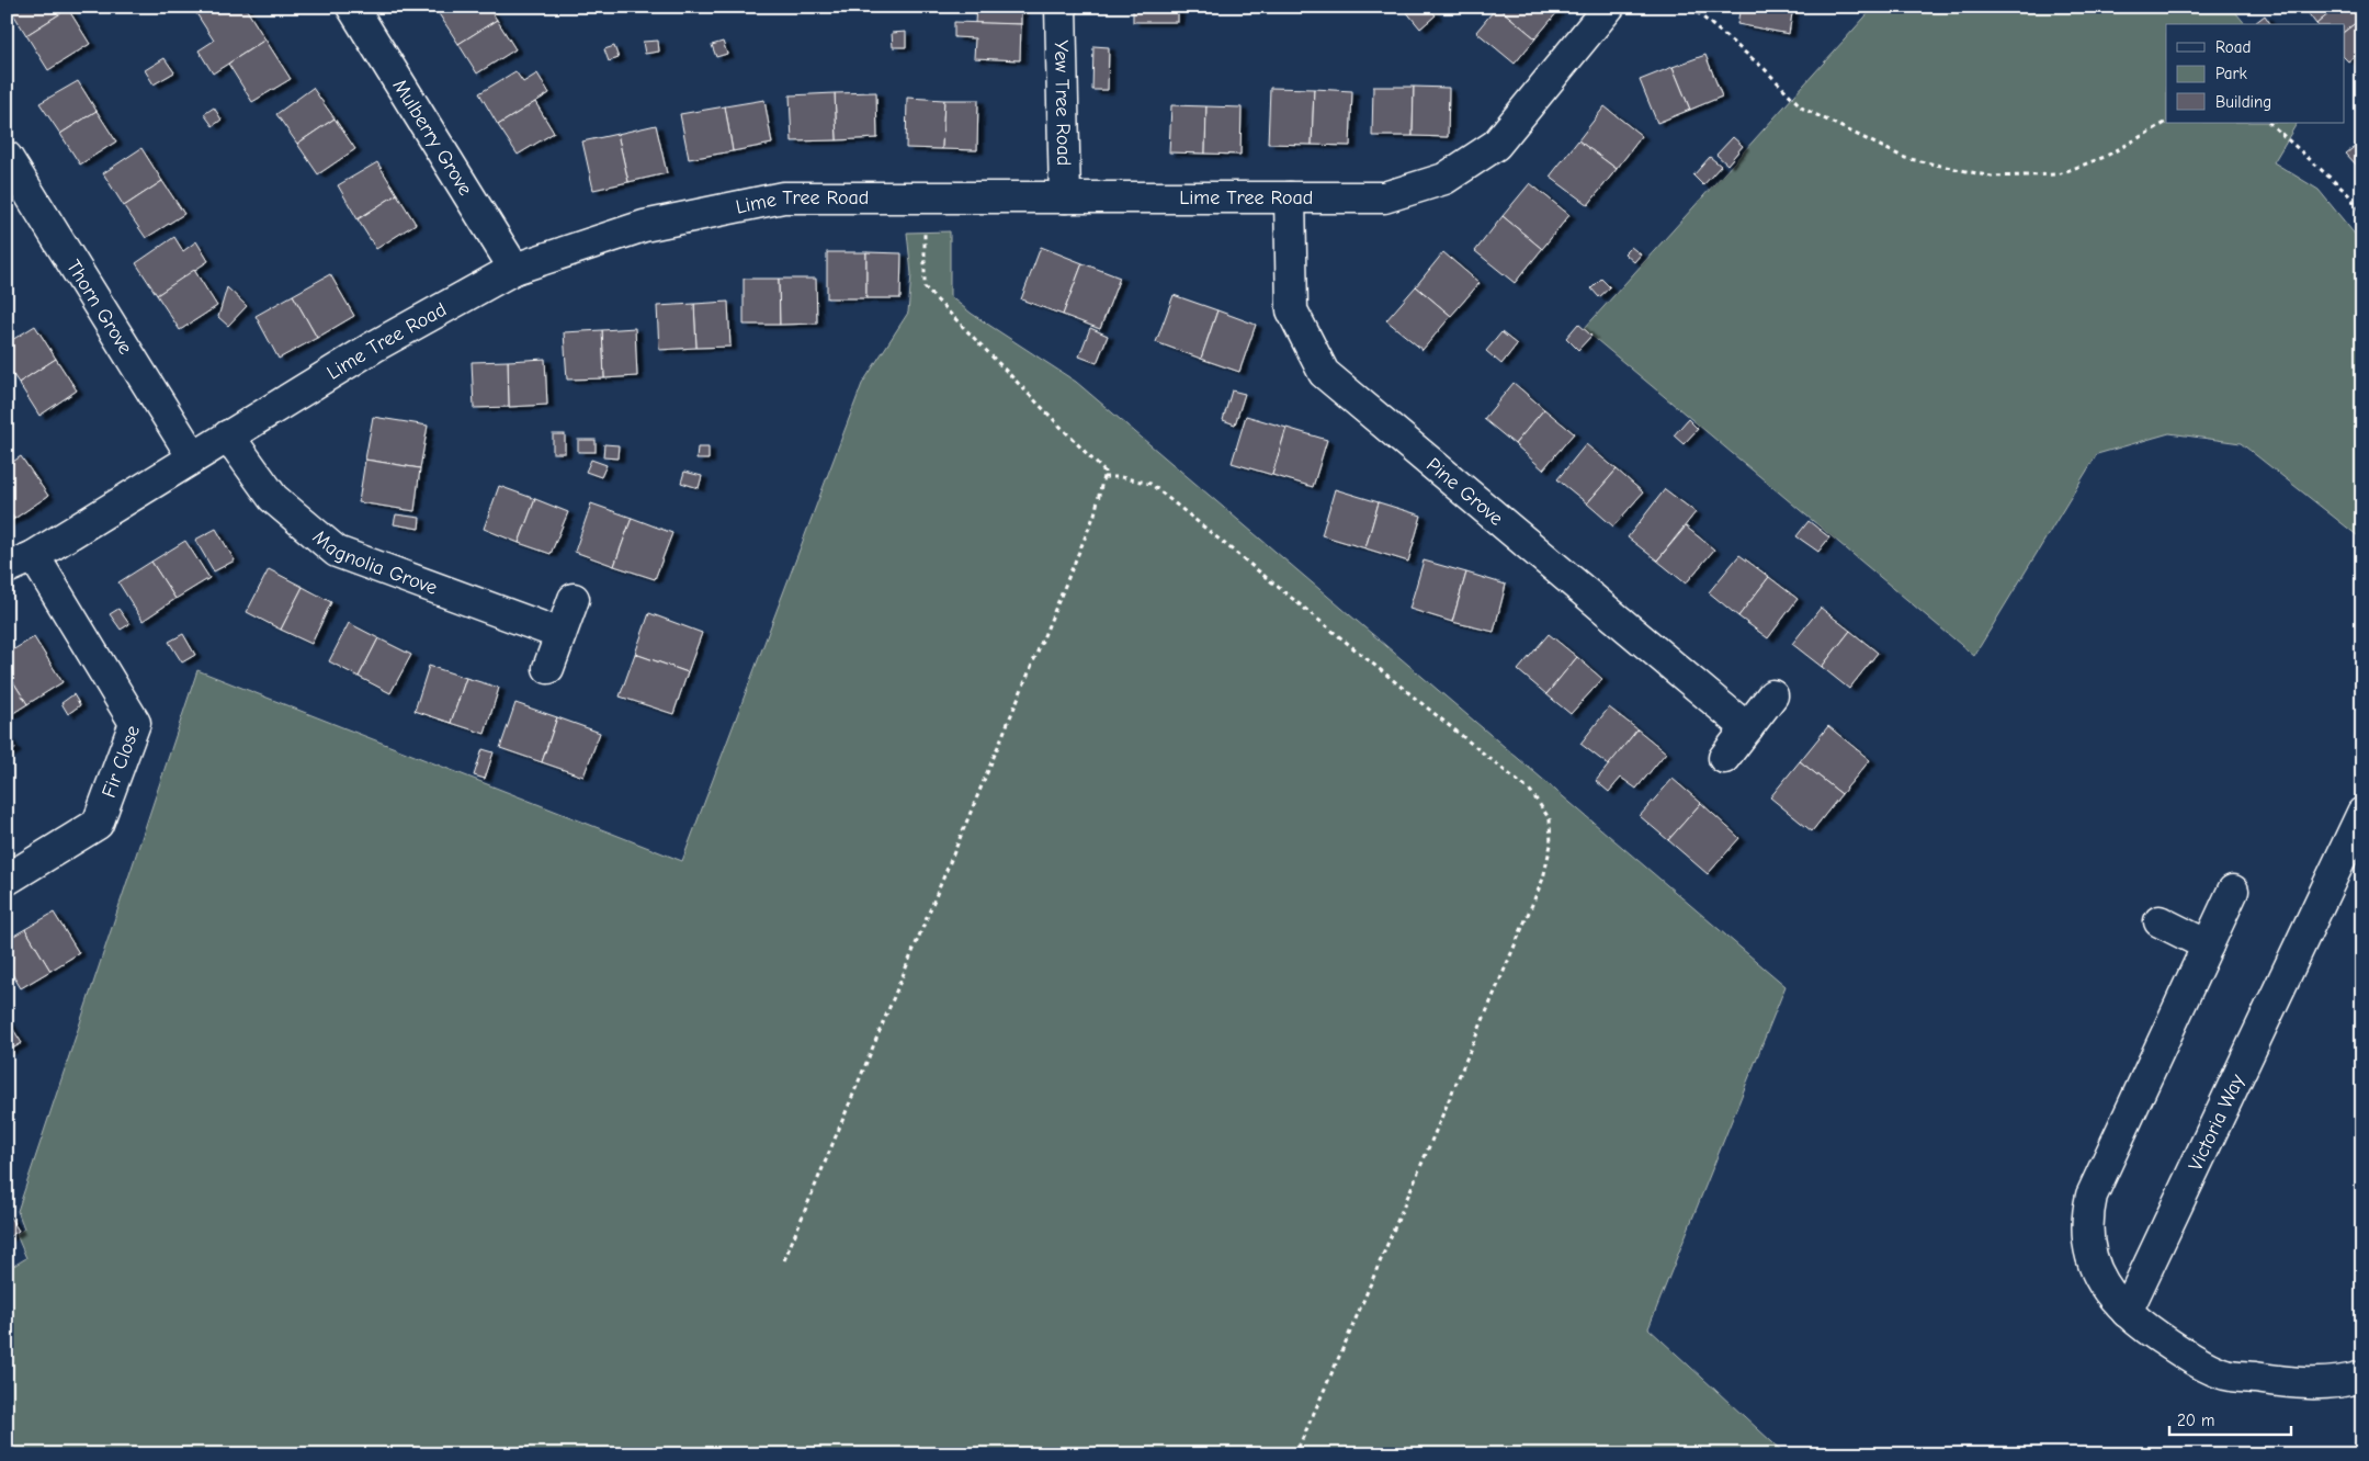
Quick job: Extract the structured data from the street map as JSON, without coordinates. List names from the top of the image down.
{
  "streets": {
    "street": [
      "Yew Tree Road",
      "Mulberry Grove",
      "Lime Tree Road",
      "Thorn Grove",
      "Pine Grove",
      "Magnolia Grove",
      "Fir Close",
      "Victoria Way"
    ]
  },
  "crossings": [
    ["Yew Tree Road", "Lime Tree Road"],
    ["Mulberry Grove", "Lime Tree Road"],
    ["Lime Tree Road", "Thorn Grove"],
    ["Lime Tree Road", "Pine Grove"],
    ["Lime Tree Road", "Magnolia Grove"],
    ["Lime Tree Road", "Fir Close"]
  ],
  "legend": ["Road", "Park", "Building"],
  "scale_bar": "20 m"
}
